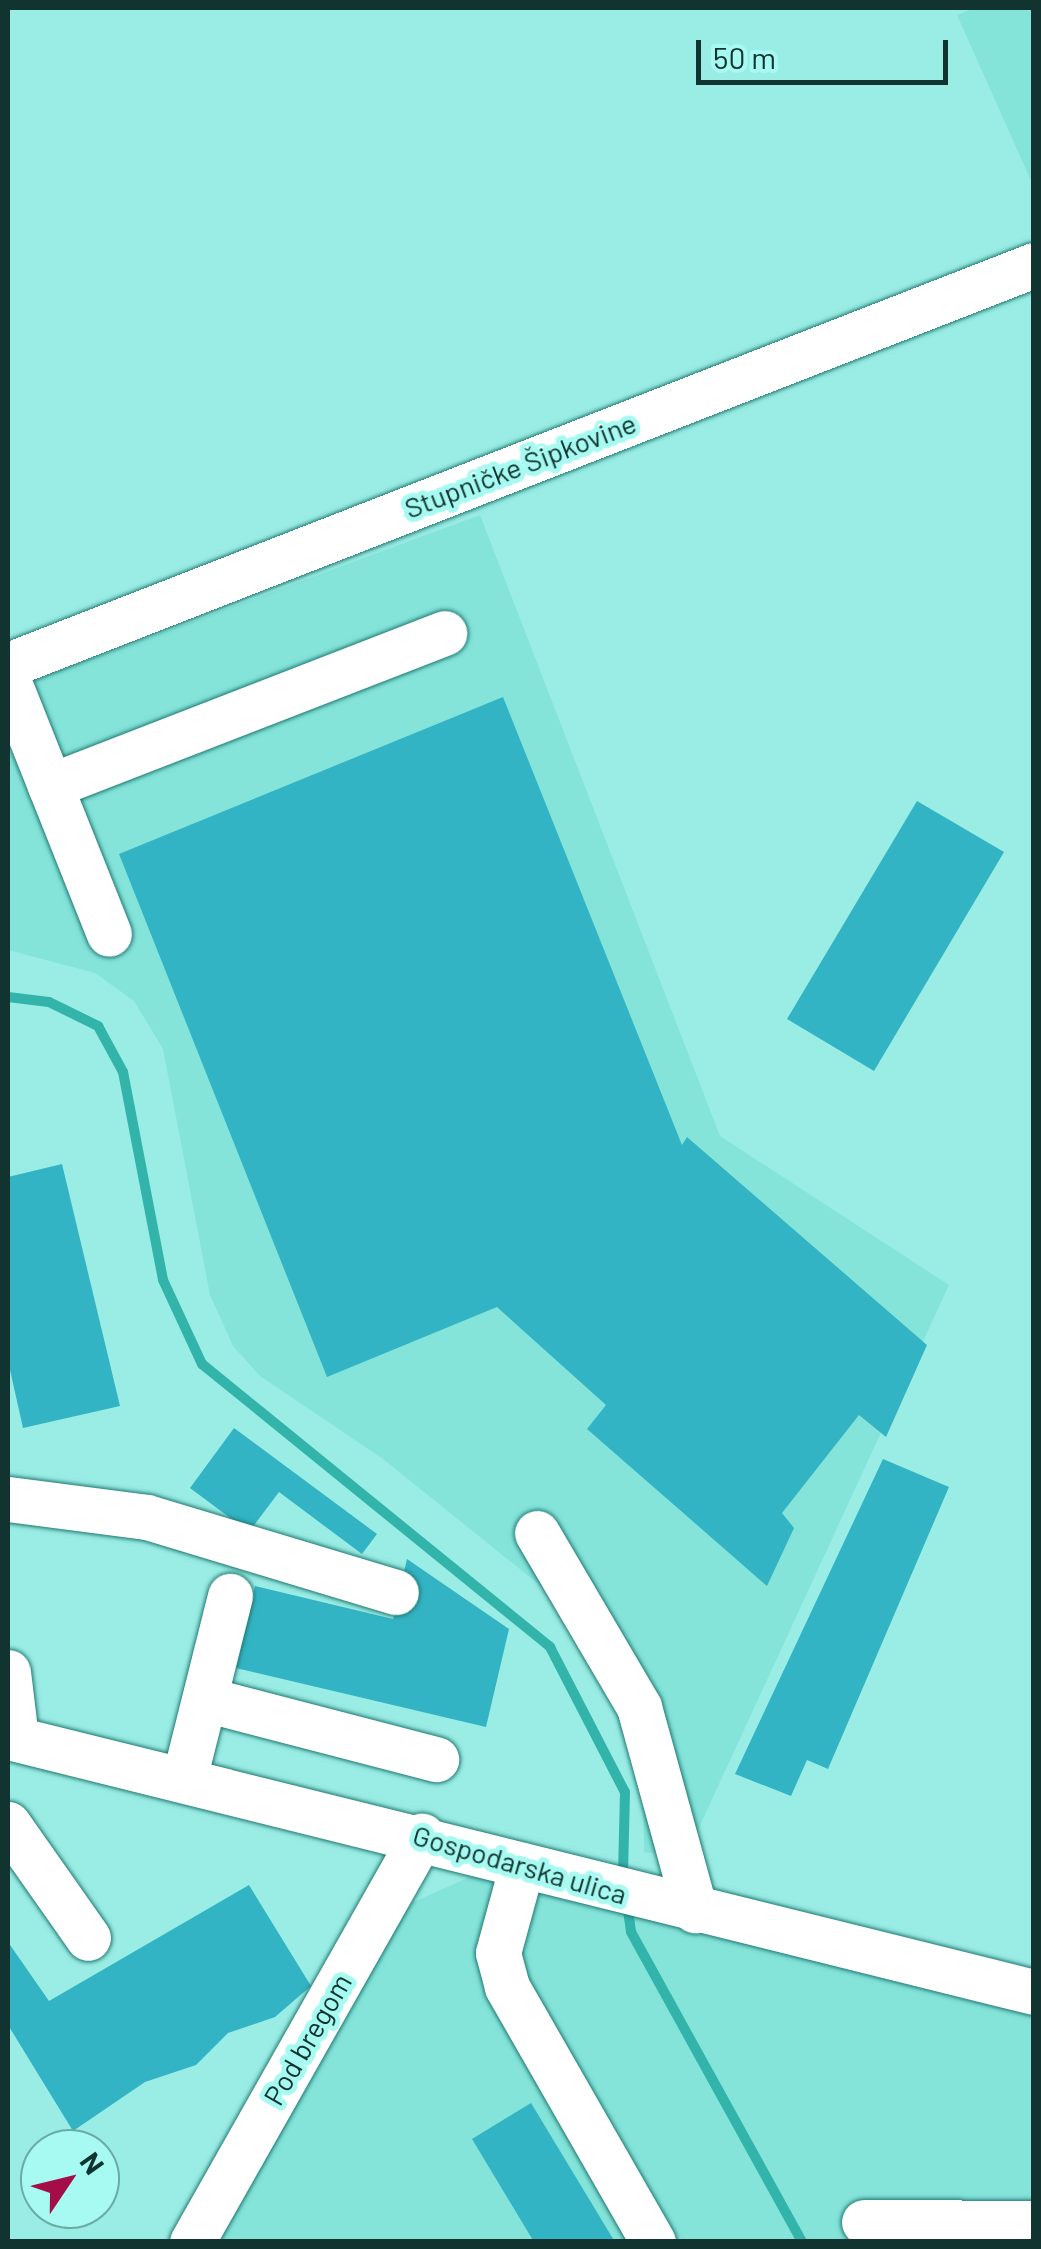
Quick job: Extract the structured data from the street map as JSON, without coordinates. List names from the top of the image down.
{
  "streets": {
    "street": ["Stupničke Šipkovine", "Gospodarska ulica", "Pod bregom"]
  },
  "crossings": [
    ["Gospodarska ulica", "Pod bregom"]
  ],
  "scale_bar": "50 m",
  "north": "top right"
}
